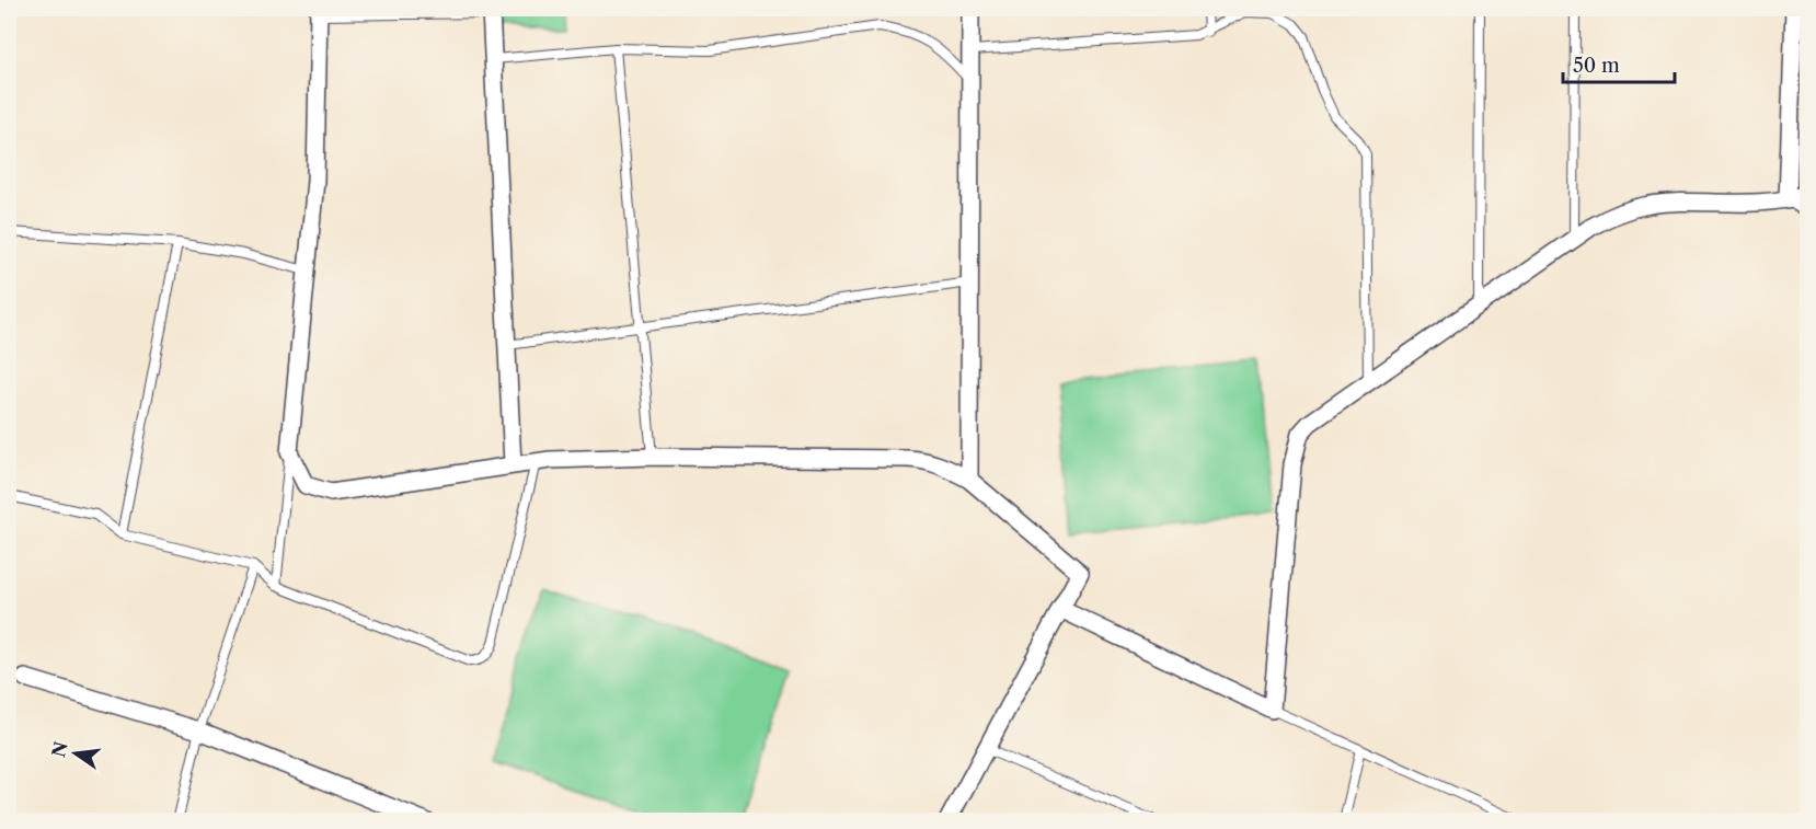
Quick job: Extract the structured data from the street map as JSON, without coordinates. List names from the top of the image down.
{
  "scale_bar": "50 m",
  "north": "left"
}
